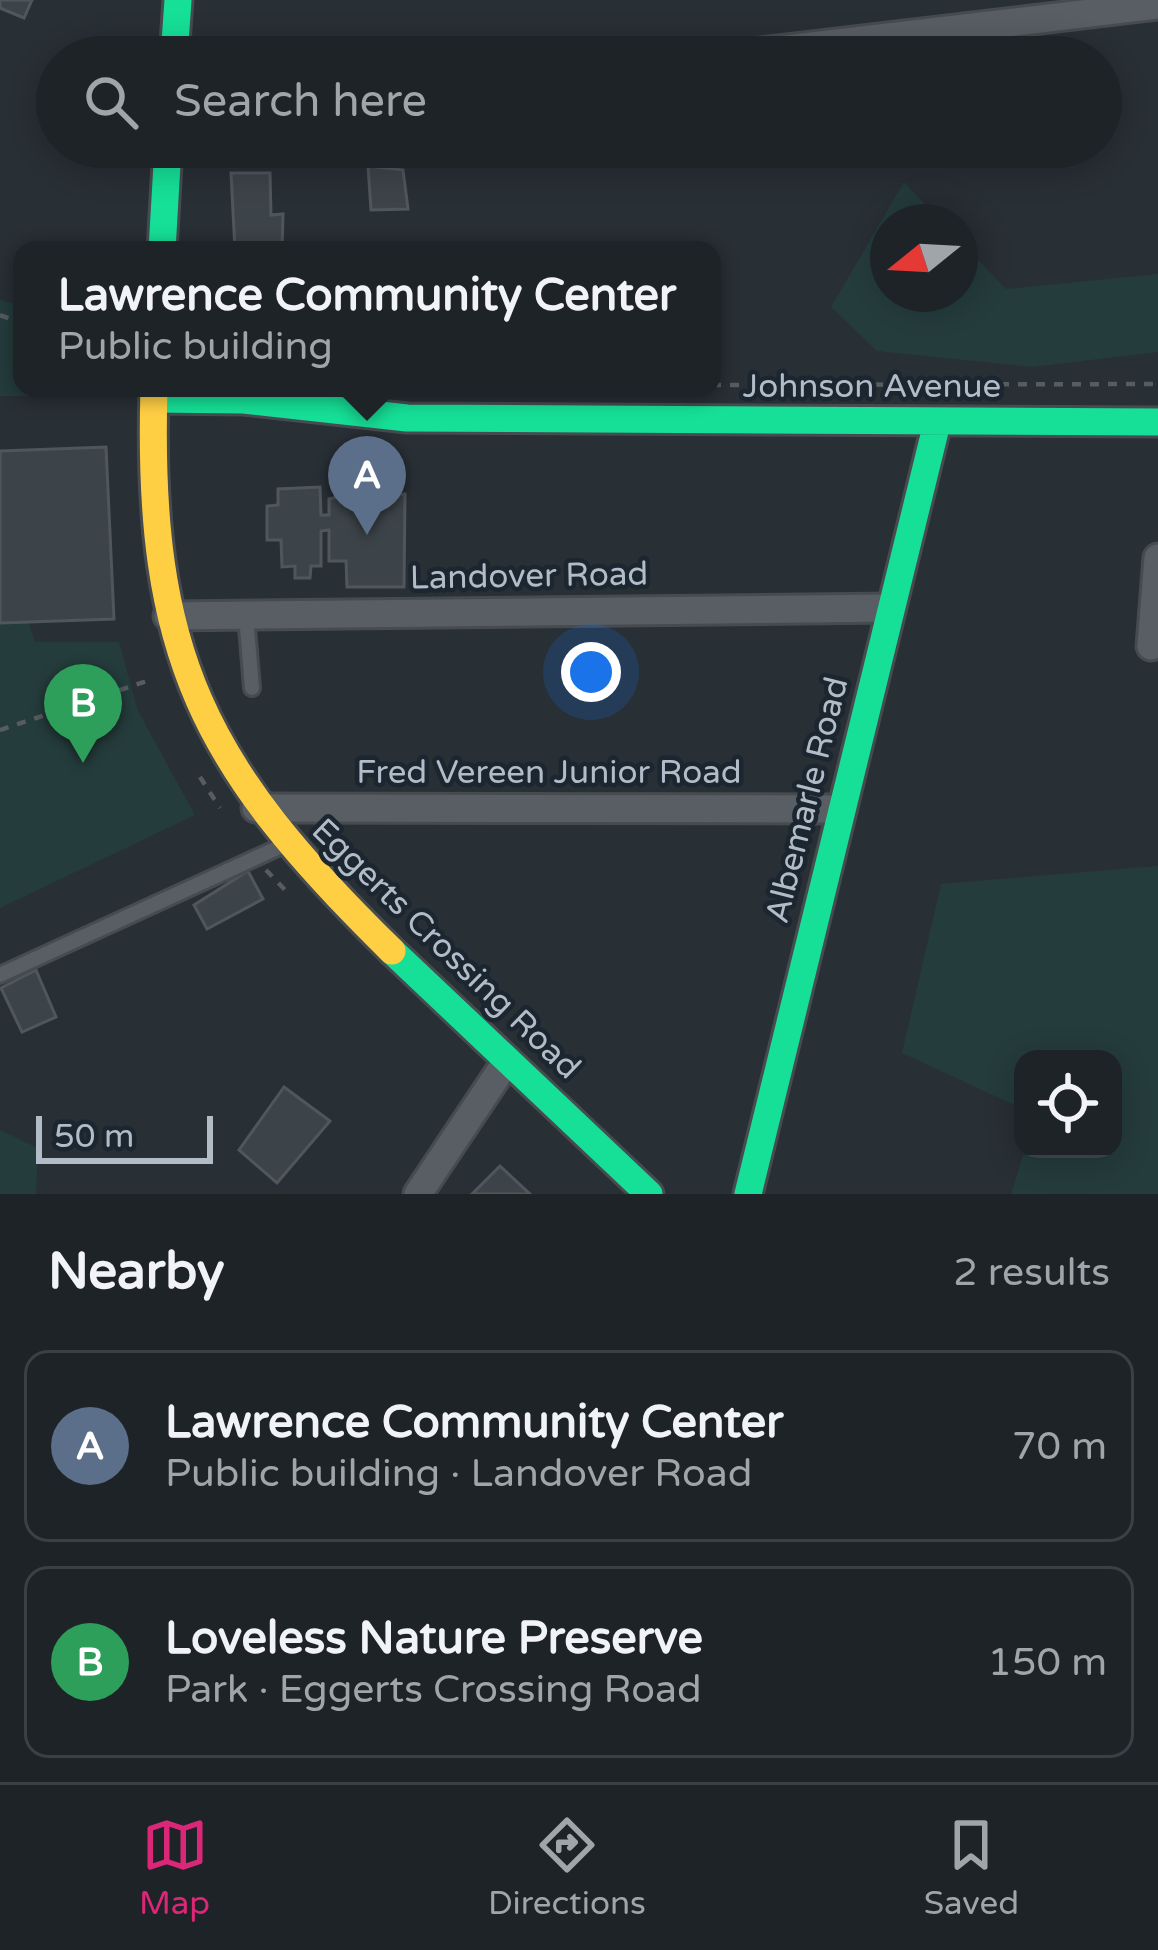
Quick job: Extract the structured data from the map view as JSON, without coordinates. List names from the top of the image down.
{
  "streets": {
    "street": [
      "Johnson Avenue",
      "Landover Road",
      "Fred Vereen Junior Road",
      "Albemarle Road",
      "Eggerts Crossing Road"
    ]
  },
  "crossings": [
    ["Johnson Avenue", "Albemarle Road"],
    ["Landover Road", "Albemarle Road"],
    ["Landover Road", "Eggerts Crossing Road"],
    ["Fred Vereen Junior Road", "Albemarle Road"],
    ["Fred Vereen Junior Road", "Eggerts Crossing Road"]
  ],
  "scale_bar": "50 m",
  "north": "left",
  "page": {
    "search": "Search here",
    "popup": ["Lawrence Community Center", "Public building"],
    "pins": ["A", "B"],
    "scale": "50 m",
    "heading": ["Nearby", "2 results"],
    "list": [
      {
        "mark": "A",
        "name": "Lawrence Community Center",
        "note": "Public building · Landover Road",
        "value": "70 m"
      },
      {
        "mark": "B",
        "name": "Loveless Nature Preserve",
        "note": "Park · Eggerts Crossing Road",
        "value": "150 m"
      }
    ],
    "nav": ["Map", "Directions", "Saved"]
  }
}
